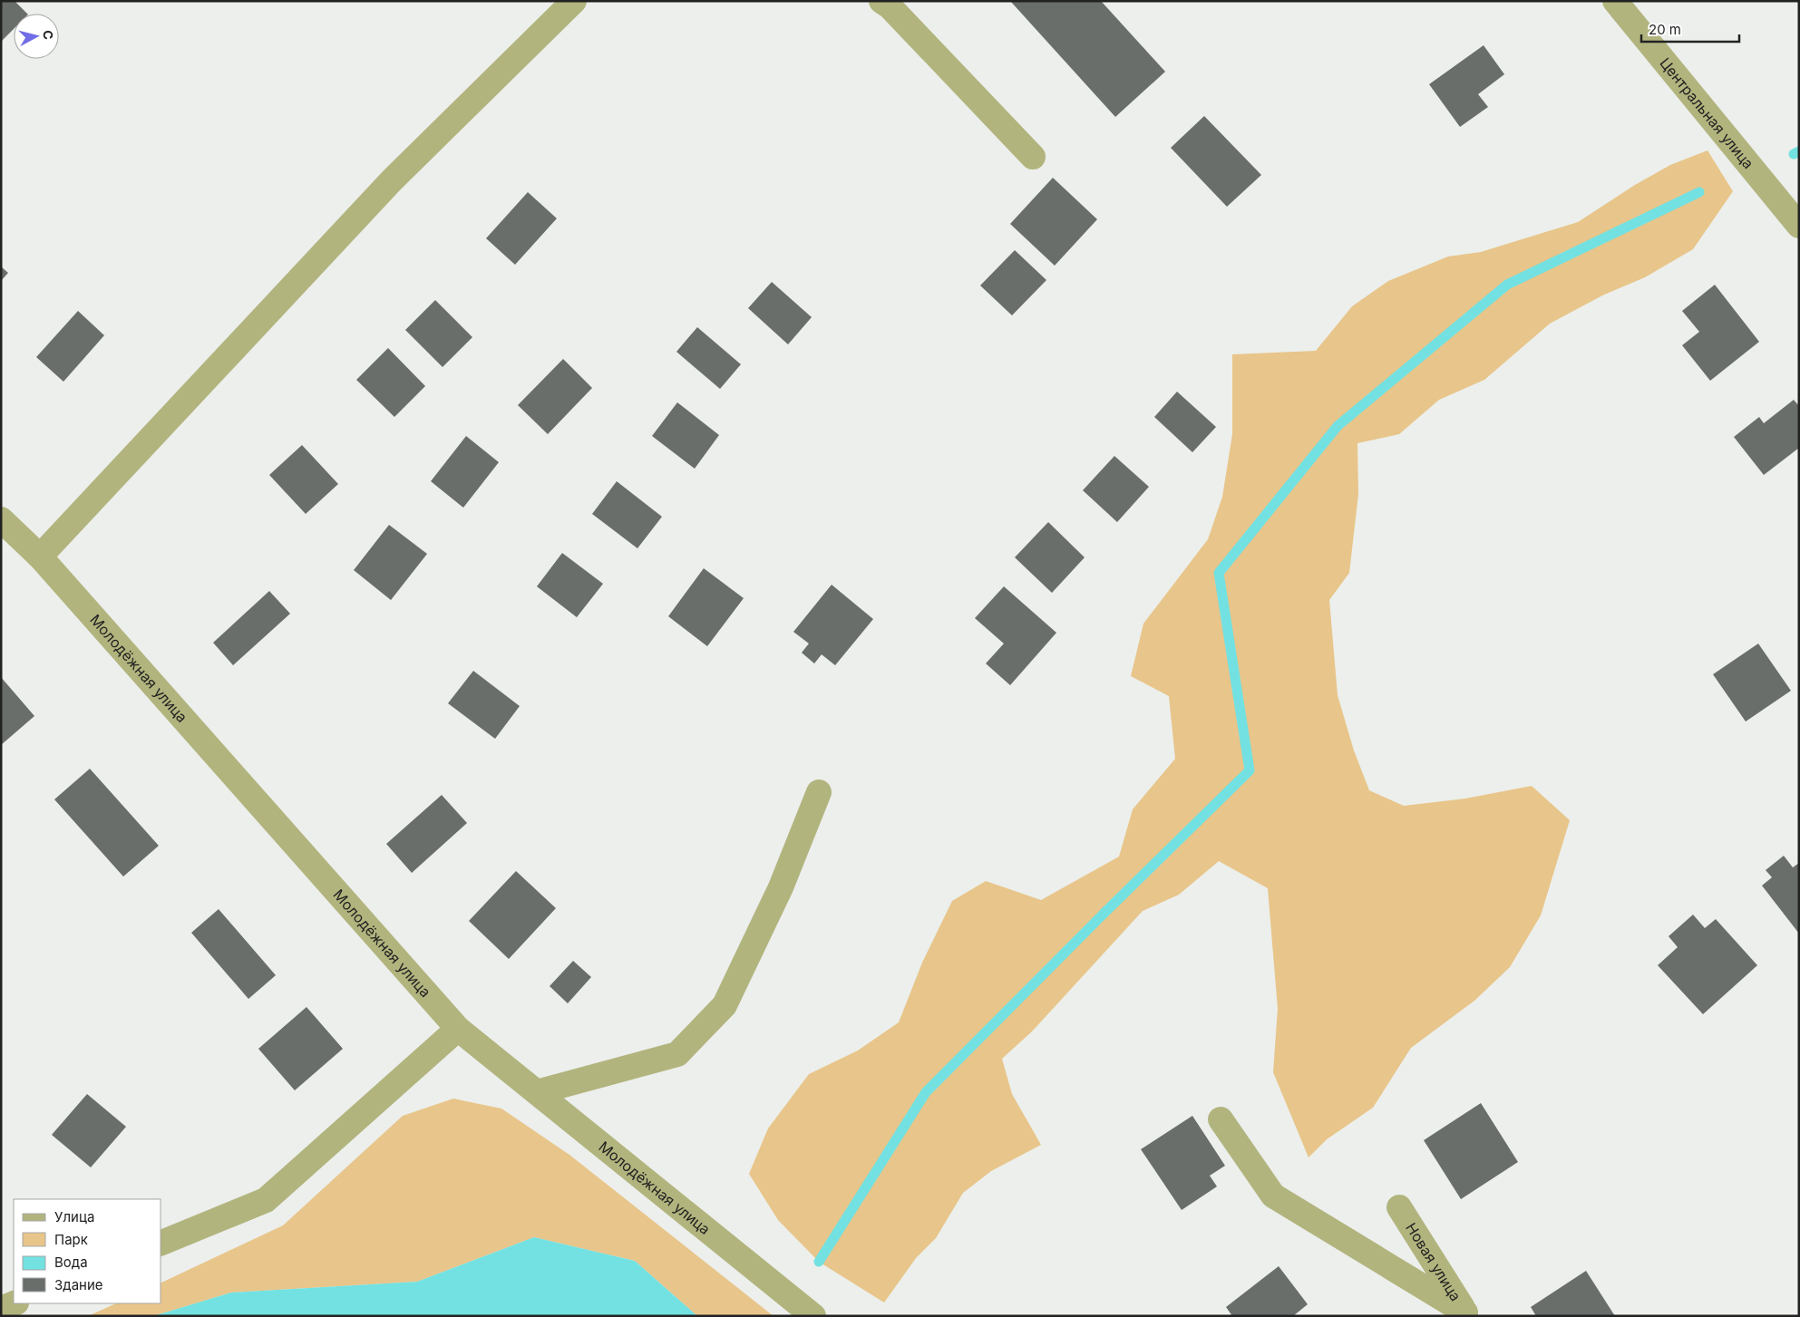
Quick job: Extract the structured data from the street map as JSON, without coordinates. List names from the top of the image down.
{
  "streets": {
    "street": ["Центральная улица", "Молодёжная улица", "Новая улица"]
  },
  "legend": [
    "Улица",
    "Парк",
    "Вода",
    "Здание"
  ],
  "scale_bar": "20 m",
  "north": "right"
}
